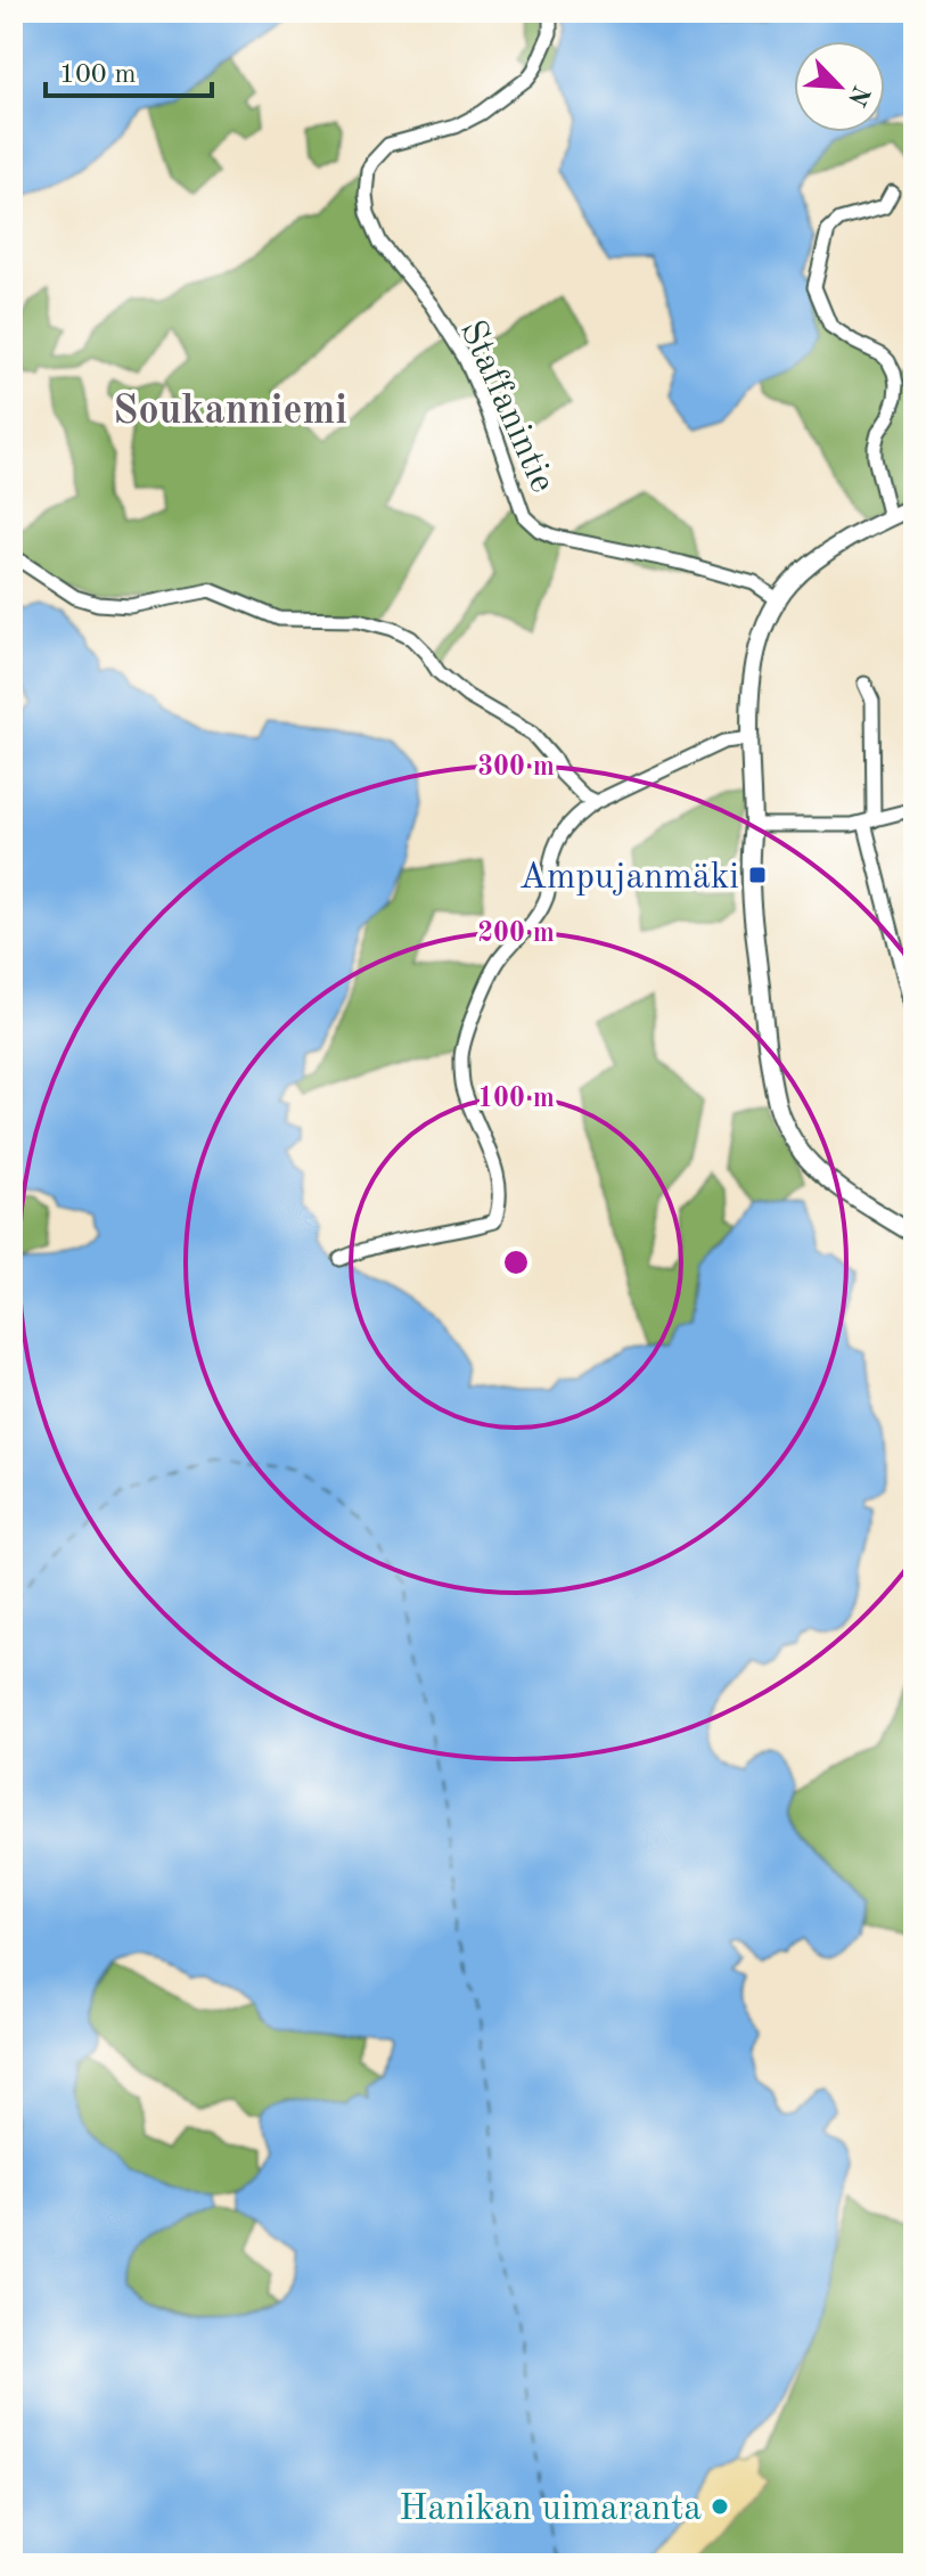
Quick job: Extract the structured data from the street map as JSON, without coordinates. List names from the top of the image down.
{
  "streets": {
    "street": ["Staffanintie"]
  },
  "districts": ["Soukanniemi"],
  "places": {
    "transit": ["Ampujanmäki"],
    "other": ["Hanikan uimaranta"]
  },
  "scale_bar": "100 m",
  "north": "bottom right",
  "rings": ["300 m", "200 m", "100 m"]
}
